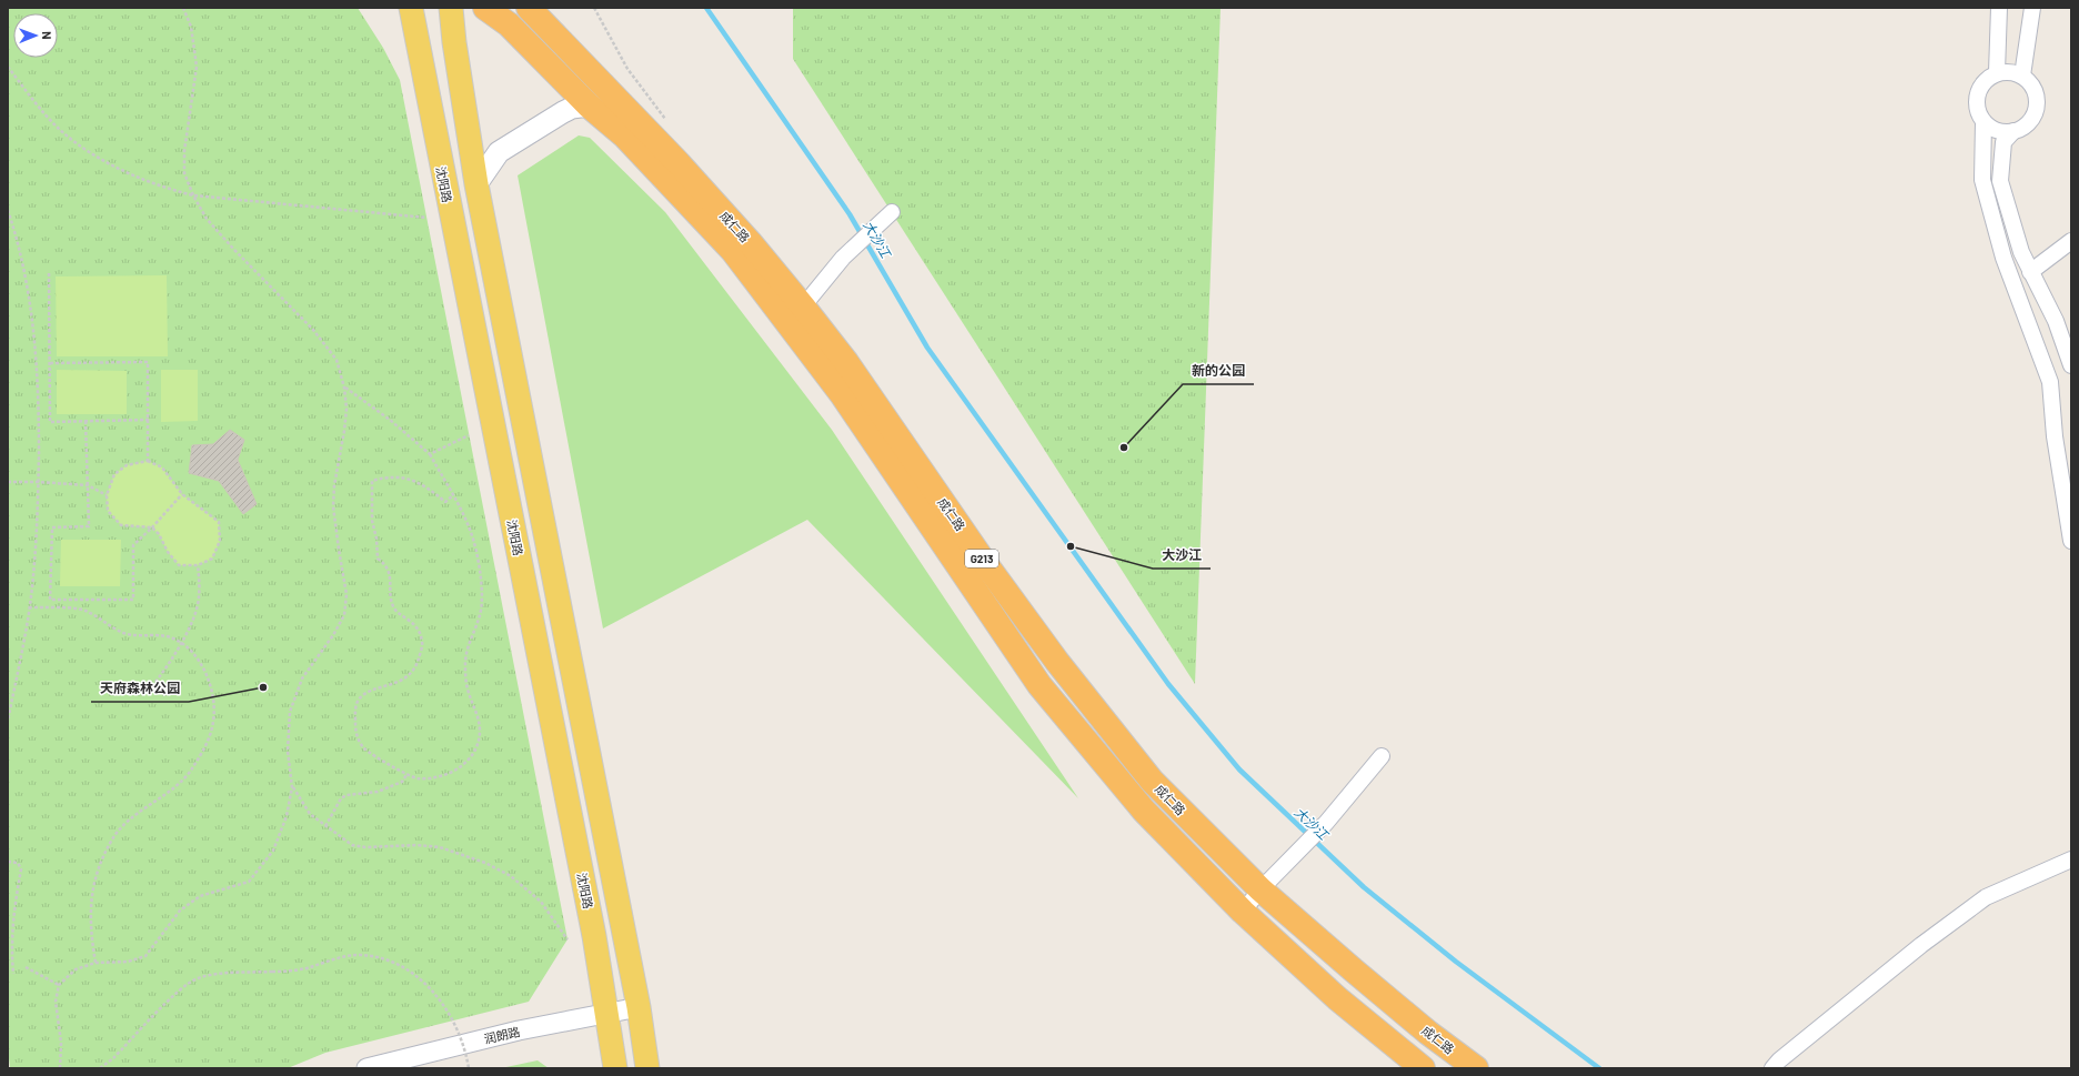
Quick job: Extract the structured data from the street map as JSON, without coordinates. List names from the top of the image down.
{
  "streets": {
    "highway": ["成仁路", "G213"],
    "main road": ["沈阳路"],
    "street": ["润朗路"]
  },
  "crossings": [
    ["沈阳路", "润朗路"]
  ],
  "water": ["大沙江"],
  "places": ["新的公园", "大沙江", "天府森林公园"],
  "north": "right"
}
